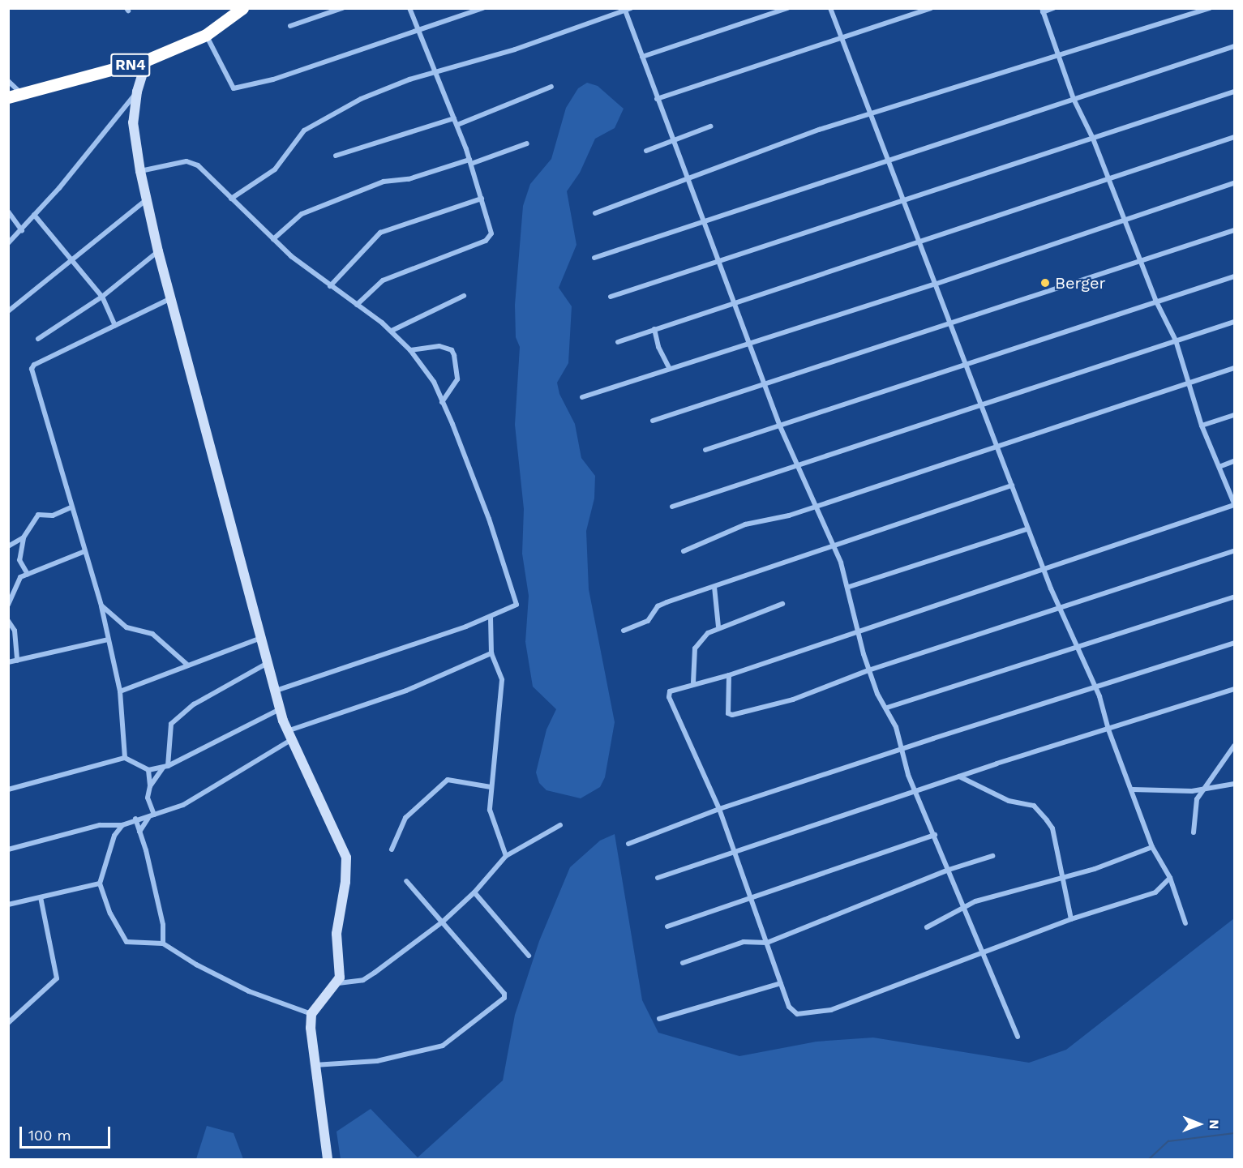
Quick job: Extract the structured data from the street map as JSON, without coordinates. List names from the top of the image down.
{
  "streets": {
    "highway": ["RN4"]
  },
  "places": ["Berger"],
  "scale_bar": "100 m",
  "north": "right"
}
